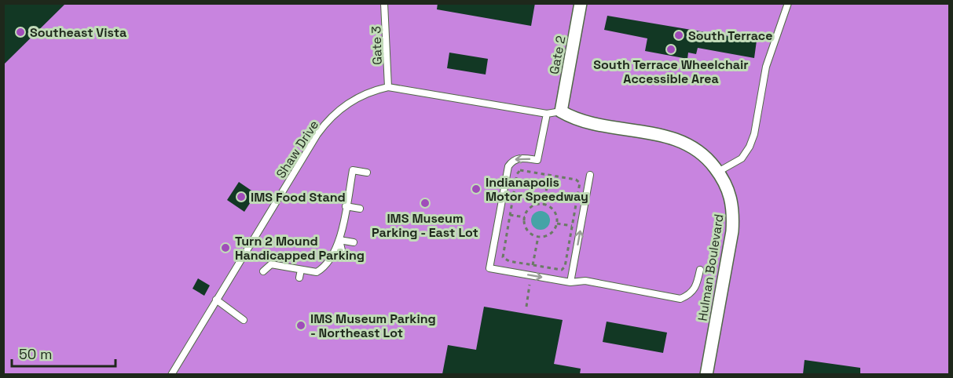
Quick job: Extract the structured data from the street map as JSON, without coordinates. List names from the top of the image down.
{
  "streets": {
    "street": ["Gate 2", "Hulman Boulevard"],
    "lane": ["Gate 3", "Shaw Drive"]
  },
  "crossings": [
    ["Gate 3", "Shaw Drive"],
    ["Gate 2", "Shaw Drive"],
    ["Gate 2", "Hulman Boulevard"],
    ["Shaw Drive", "Hulman Boulevard"]
  ],
  "places": [
    "Southeast Vista",
    "South Terrace",
    "South Terrace Wheelchair Accessible Area",
    "Indianapolis Motor Speedway",
    "IMS Food Stand",
    "IMS Museum Parking - East Lot",
    "Turn 2 Mound Handicapped Parking",
    "IMS Museum Parking - Northeast Lot"
  ],
  "scale_bar": "50 m"
}
